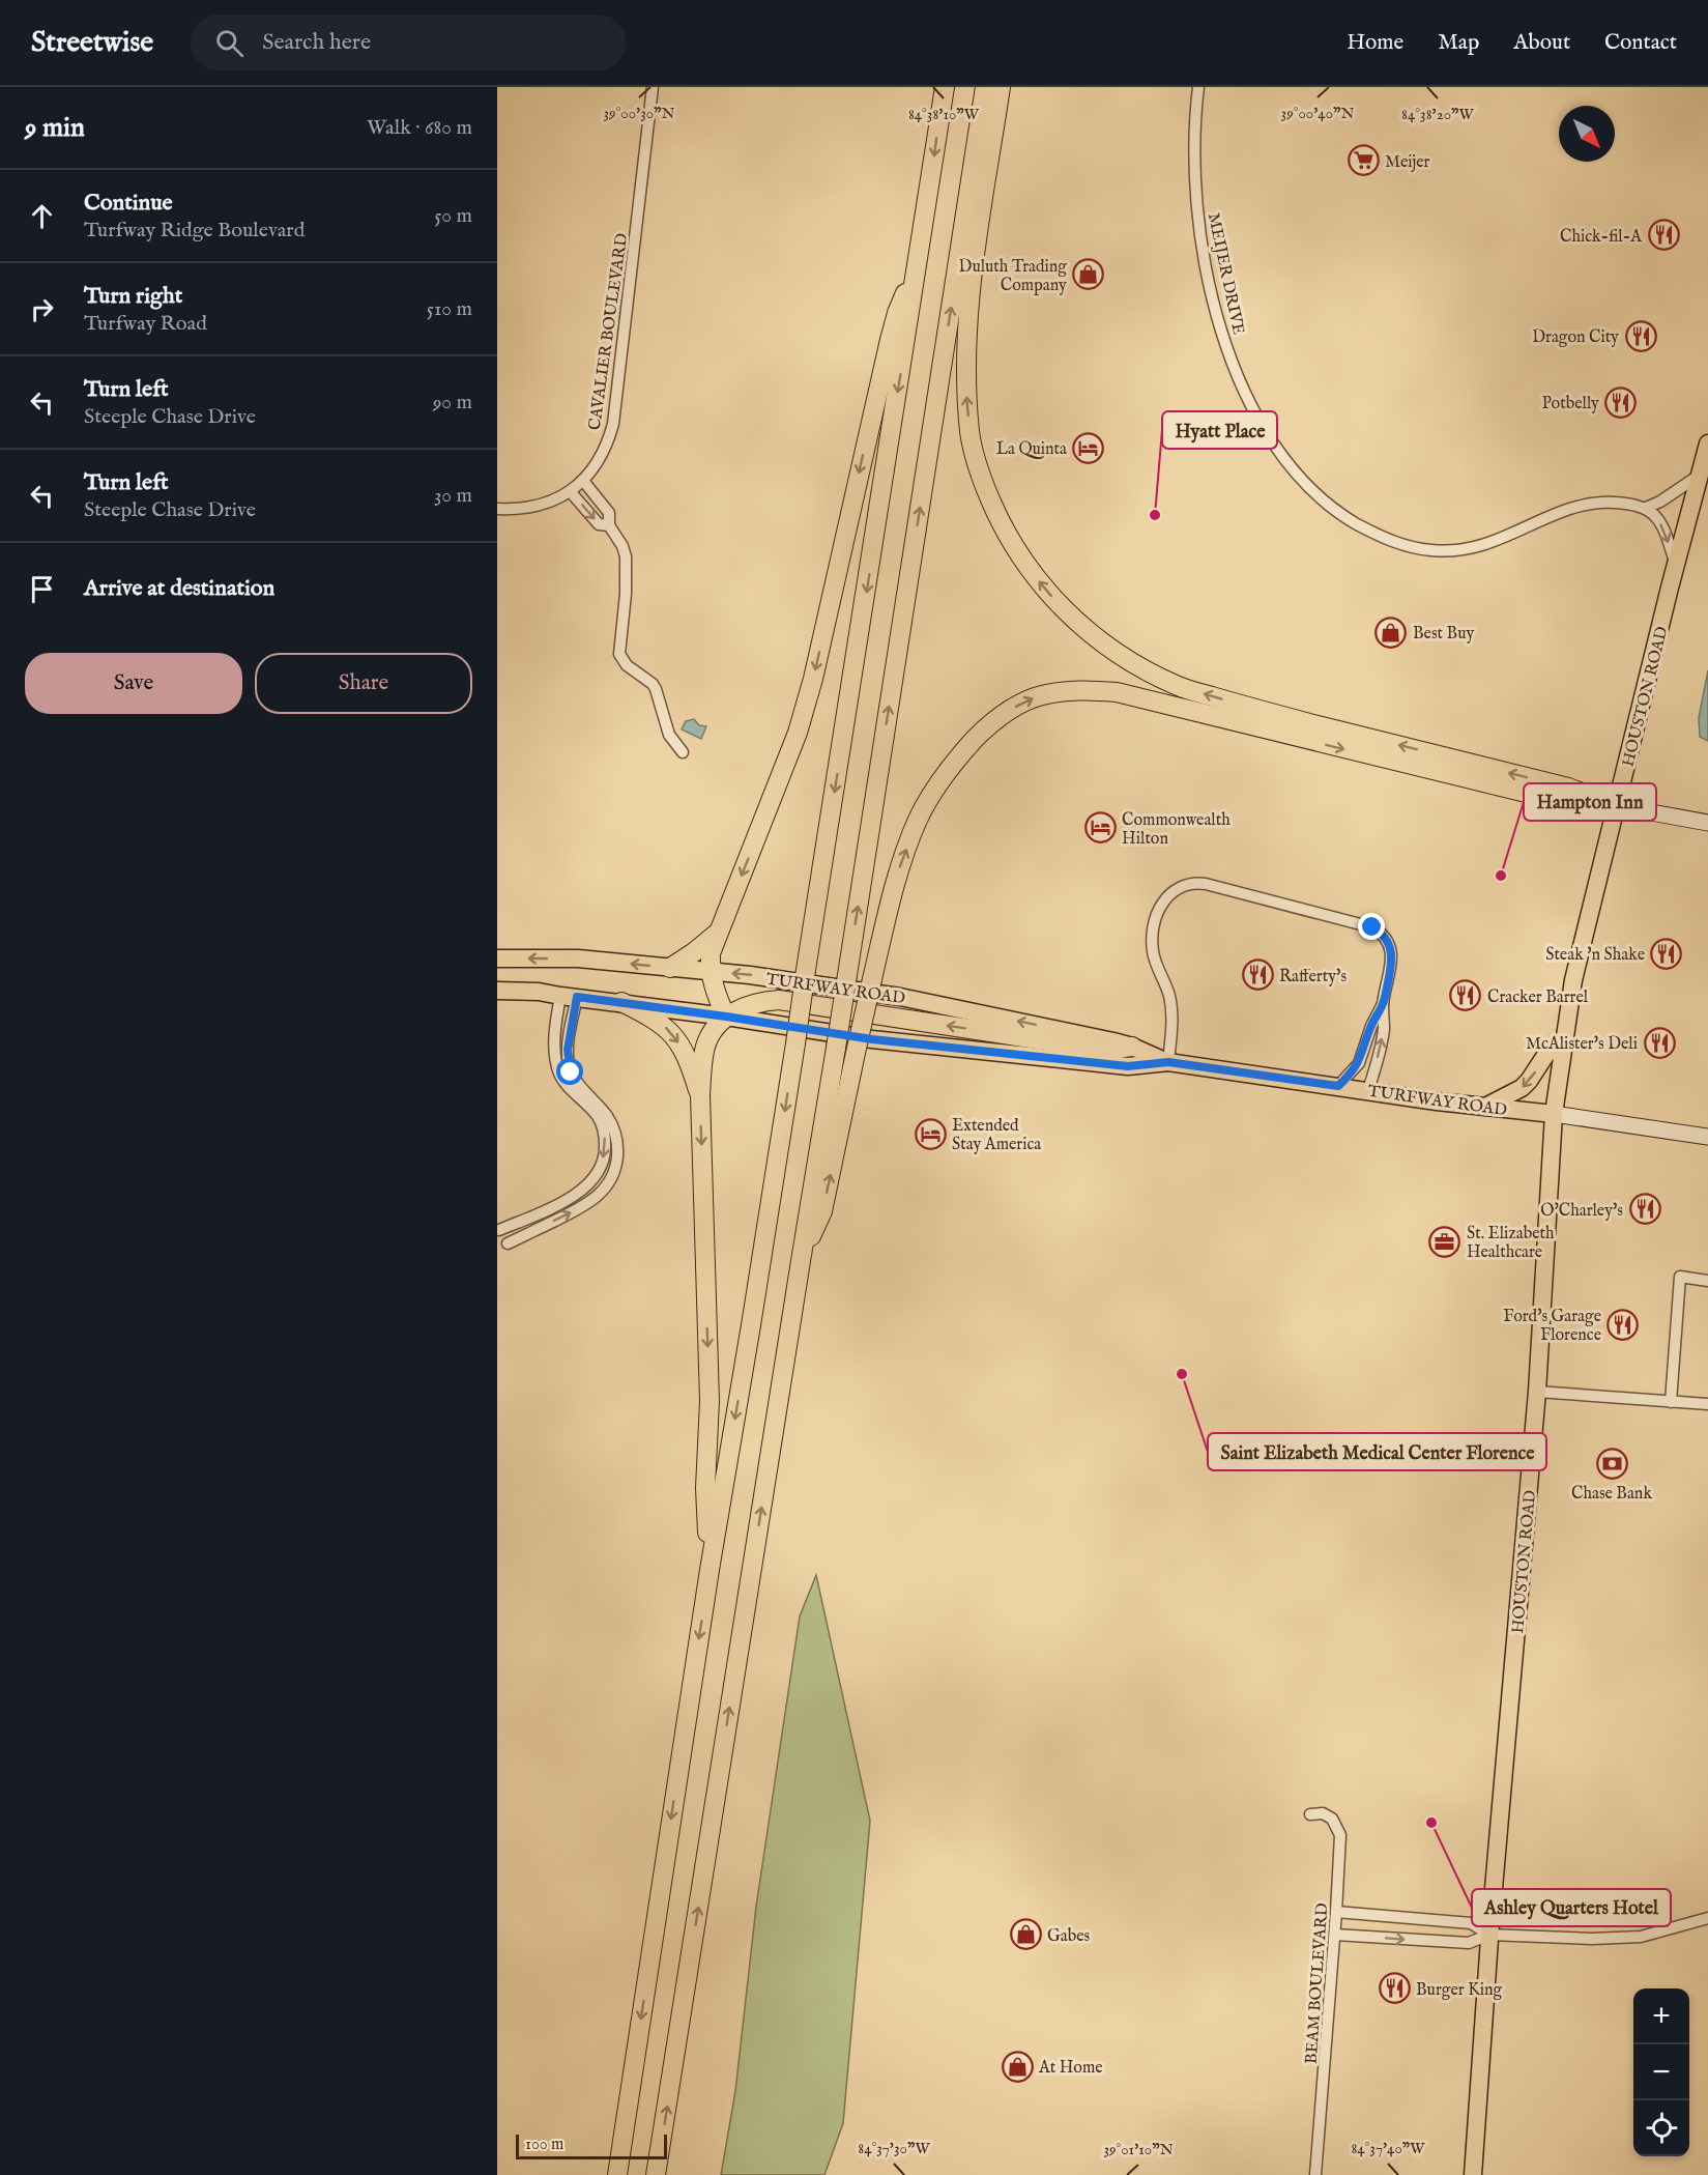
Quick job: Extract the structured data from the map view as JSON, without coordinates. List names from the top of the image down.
{
  "streets": {
    "main road": ["HOUSTON ROAD", "TURFWAY ROAD"],
    "street": ["MEIJER DRIVE", "CAVALIER BOULEVARD", "BEAM BOULEVARD"]
  },
  "crossings": [
    ["HOUSTON ROAD", "TURFWAY ROAD"]
  ],
  "places": {
    "supermarket": ["Meijer"],
    "restaurant": [
      "Chick-fil-A",
      "Dragon City",
      "Potbelly",
      "Steak 'n Shake",
      "Rafferty's",
      "Cracker Barrel",
      "McAlister's Deli",
      "O'Charley's",
      "Ford's Garage Florence",
      "Burger King"
    ],
    "shop": [
      "Duluth Trading Company",
      "Best Buy",
      "Gabes",
      "At Home"
    ],
    "hotel": ["La Quinta", "Commonwealth Hilton", "Extended Stay America"],
    "other": [
      "Hyatt Place",
      "Hampton Inn",
      "Saint Elizabeth Medical Center Florence",
      "Ashley Quarters Hotel"
    ],
    "office": ["St. Elizabeth Healthcare"],
    "bank": ["Chase Bank"]
  },
  "scale_bar": "100 m",
  "north": "bottom right",
  "page": {
    "header": "Streetwise",
    "search": "Search here",
    "nav": [
      "Home",
      "Map",
      "About",
      "Contact"
    ],
    "heading": ["9 min", "Walk · 680 m"],
    "list": [
      ["Continue", "Turfway Ridge Boulevard", "50 m"],
      ["Turn right", "Turfway Road", "510 m"],
      ["Turn left", "Steeple Chase Drive", "90 m"],
      ["Turn left", "Steeple Chase Drive", "30 m"],
      "Arrive at destination"
    ],
    "buttons": ["Save", "Share"],
    "map_buttons": ["+", "−"],
    "scale": "100 m"
  },
  "coordinates": [
    "39°00'30\"N",
    "39°00'40\"N",
    "84°38'10\"W",
    "84°38'20\"W",
    "84°37'30\"W",
    "84°37'40\"W",
    "39°01'10\"N"
  ]
}
